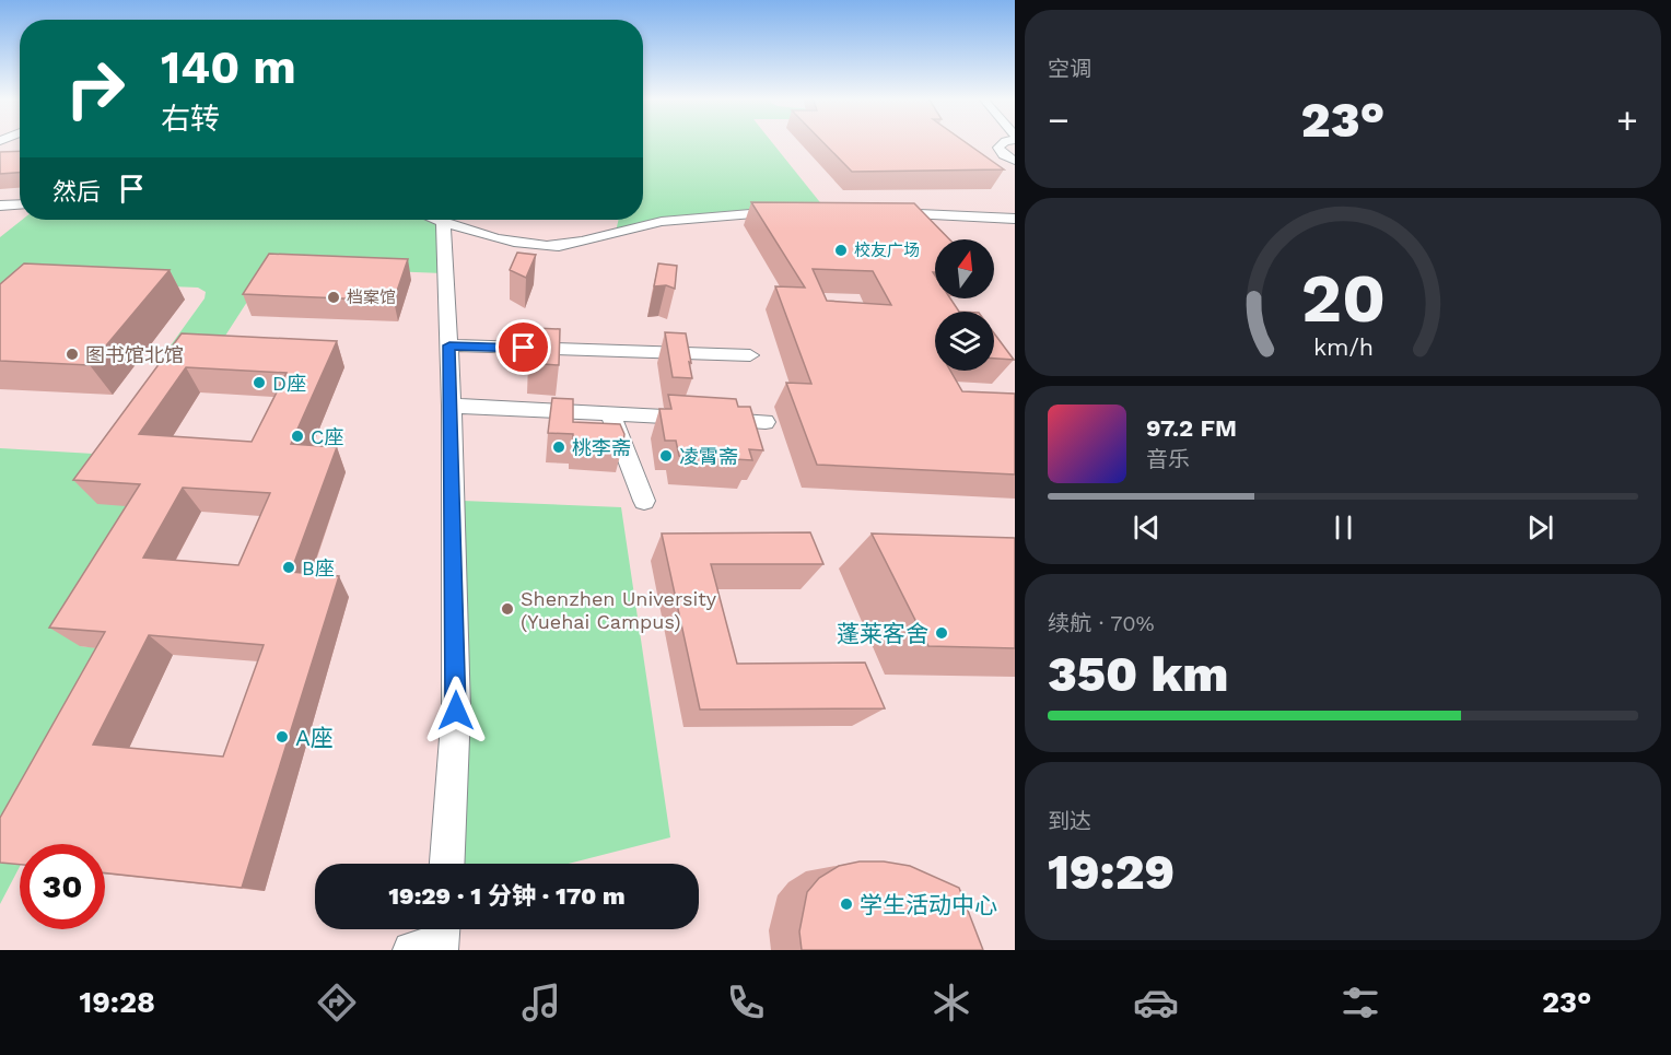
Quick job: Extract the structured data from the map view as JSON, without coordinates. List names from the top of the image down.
{
  "places": [
    "校友广场",
    "档案馆",
    "图书馆北馆",
    "D座",
    "C座",
    "桃李斋",
    "凌霄斋",
    "B座",
    "Shenzhen University (Yuehai Campus)",
    "蓬莱客舍",
    "A座",
    "学生活动中心"
  ],
  "north": "top",
  "page": {
    "tile": [
      "空调",
      ["续航 · 70%", "350 km"],
      ["到达", "19:29"]
    ],
    "turn": ["140 m", "右转"],
    "heat": ["−", "23°", "+"],
    "then": "然后",
    "song": ["97.2 FM", "音乐"],
    "limit": "30",
    "trip": "19:29 · 1 分钟 · 170 m",
    "tabs": ["19:28", "23°"],
    "gauge": ["20", "km/h"]
  }
}
